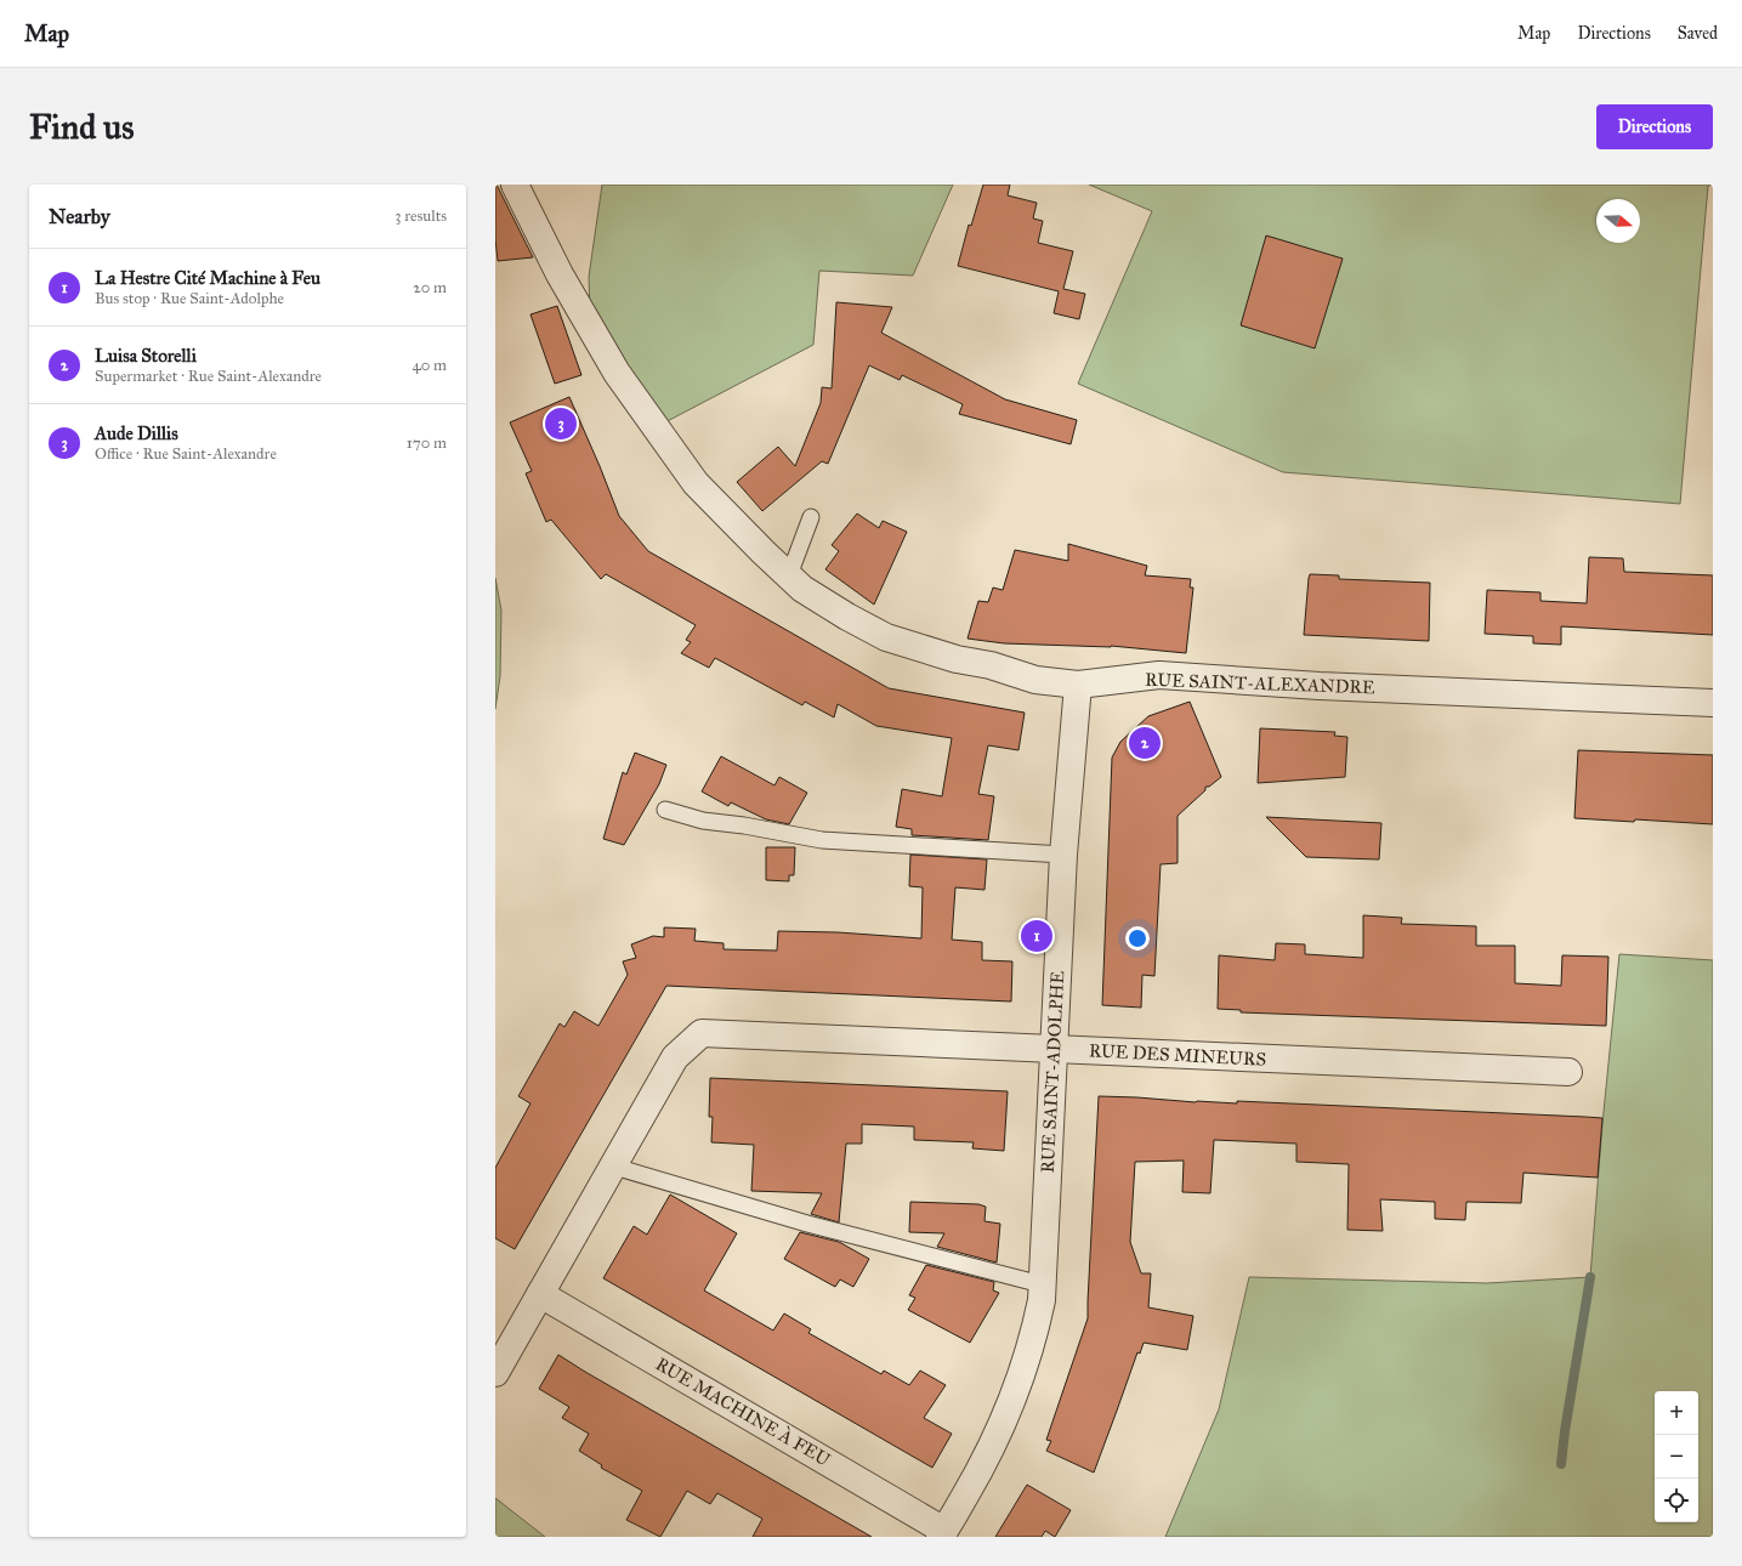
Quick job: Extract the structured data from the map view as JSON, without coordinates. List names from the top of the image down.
{
  "streets": {
    "street": [
      "RUE SAINT-ALEXANDRE",
      "RUE DES MINEURS",
      "RUE SAINT-ADOLPHE",
      "RUE MACHINE À FEU"
    ]
  },
  "crossings": [
    ["RUE SAINT-ALEXANDRE", "RUE SAINT-ADOLPHE"],
    ["RUE DES MINEURS", "RUE SAINT-ADOLPHE"],
    ["RUE SAINT-ADOLPHE", "RUE MACHINE À FEU"]
  ],
  "north": "right",
  "page": {
    "header": "Map",
    "nav": ["Map", "Directions", "Saved"],
    "buttons": "Directions",
    "title": "Find us",
    "heading": ["Nearby", "3 results"],
    "list": [
      {
        "mark": "1",
        "name": "La Hestre Cité Machine à Feu",
        "note": "Bus stop · Rue Saint-Adolphe",
        "value": "20 m"
      },
      {
        "mark": "2",
        "name": "Luisa Storelli",
        "note": "Supermarket · Rue Saint-Alexandre",
        "value": "40 m"
      },
      {
        "mark": "3",
        "name": "Aude Dillis",
        "note": "Office · Rue Saint-Alexandre",
        "value": "170 m"
      }
    ],
    "pins": ["3", "2", "1"],
    "map_buttons": ["+", "−"]
  }
}
